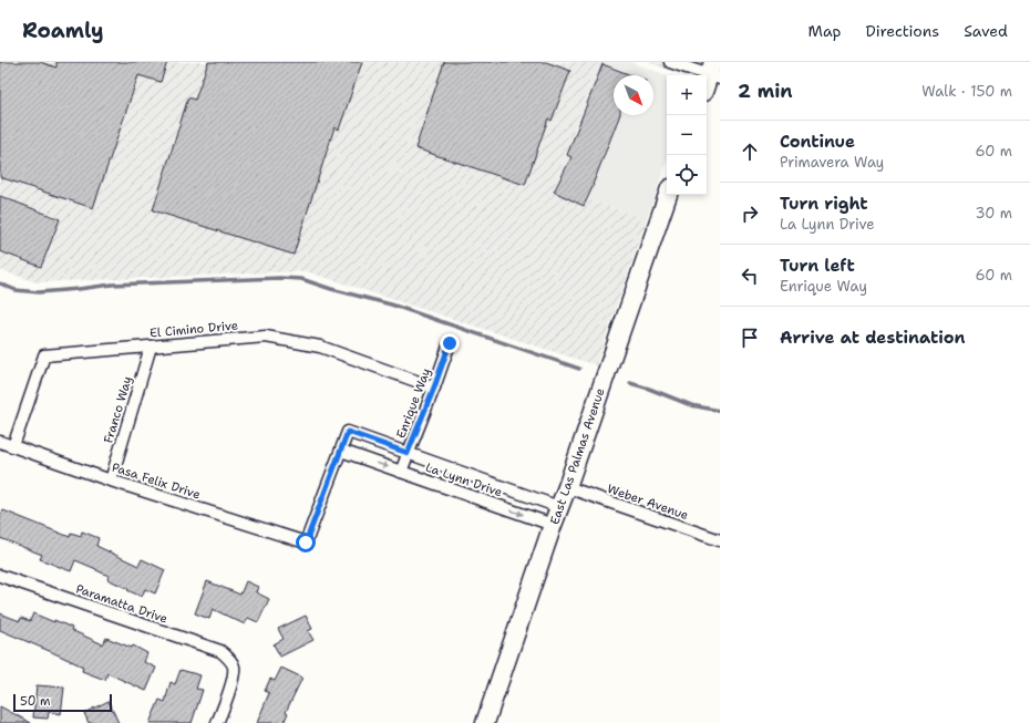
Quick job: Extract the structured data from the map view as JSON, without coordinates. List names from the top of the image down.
{
  "streets": {
    "main road": ["East Las Palmas Avenue"],
    "street": [
      "El Cimino Drive",
      "Enrique Way",
      "Franco Way",
      "La Lynn Drive",
      "Pasa Felix Drive",
      "Weber Avenue",
      "Paramatta Drive"
    ]
  },
  "crossings": [
    ["El Cimino Drive", "Enrique Way"],
    ["El Cimino Drive", "Franco Way"],
    ["El Cimino Drive", "Pasa Felix Drive"],
    ["Enrique Way", "La Lynn Drive"],
    ["Franco Way", "Pasa Felix Drive"],
    ["East Las Palmas Avenue", "La Lynn Drive"],
    ["East Las Palmas Avenue", "Weber Avenue"],
    ["La Lynn Drive", "Pasa Felix Drive"]
  ],
  "scale_bar": "50 m",
  "north": "bottom right",
  "page": {
    "header": "Roamly",
    "nav": ["Map", "Directions", "Saved"],
    "heading": ["2 min", "Walk · 150 m"],
    "map_buttons": ["+", "−"],
    "list": [
      ["Continue", "Primavera Way", "60 m"],
      ["Turn right", "La Lynn Drive", "30 m"],
      ["Turn left", "Enrique Way", "60 m"],
      "Arrive at destination"
    ],
    "scale": "50 m"
  }
}
